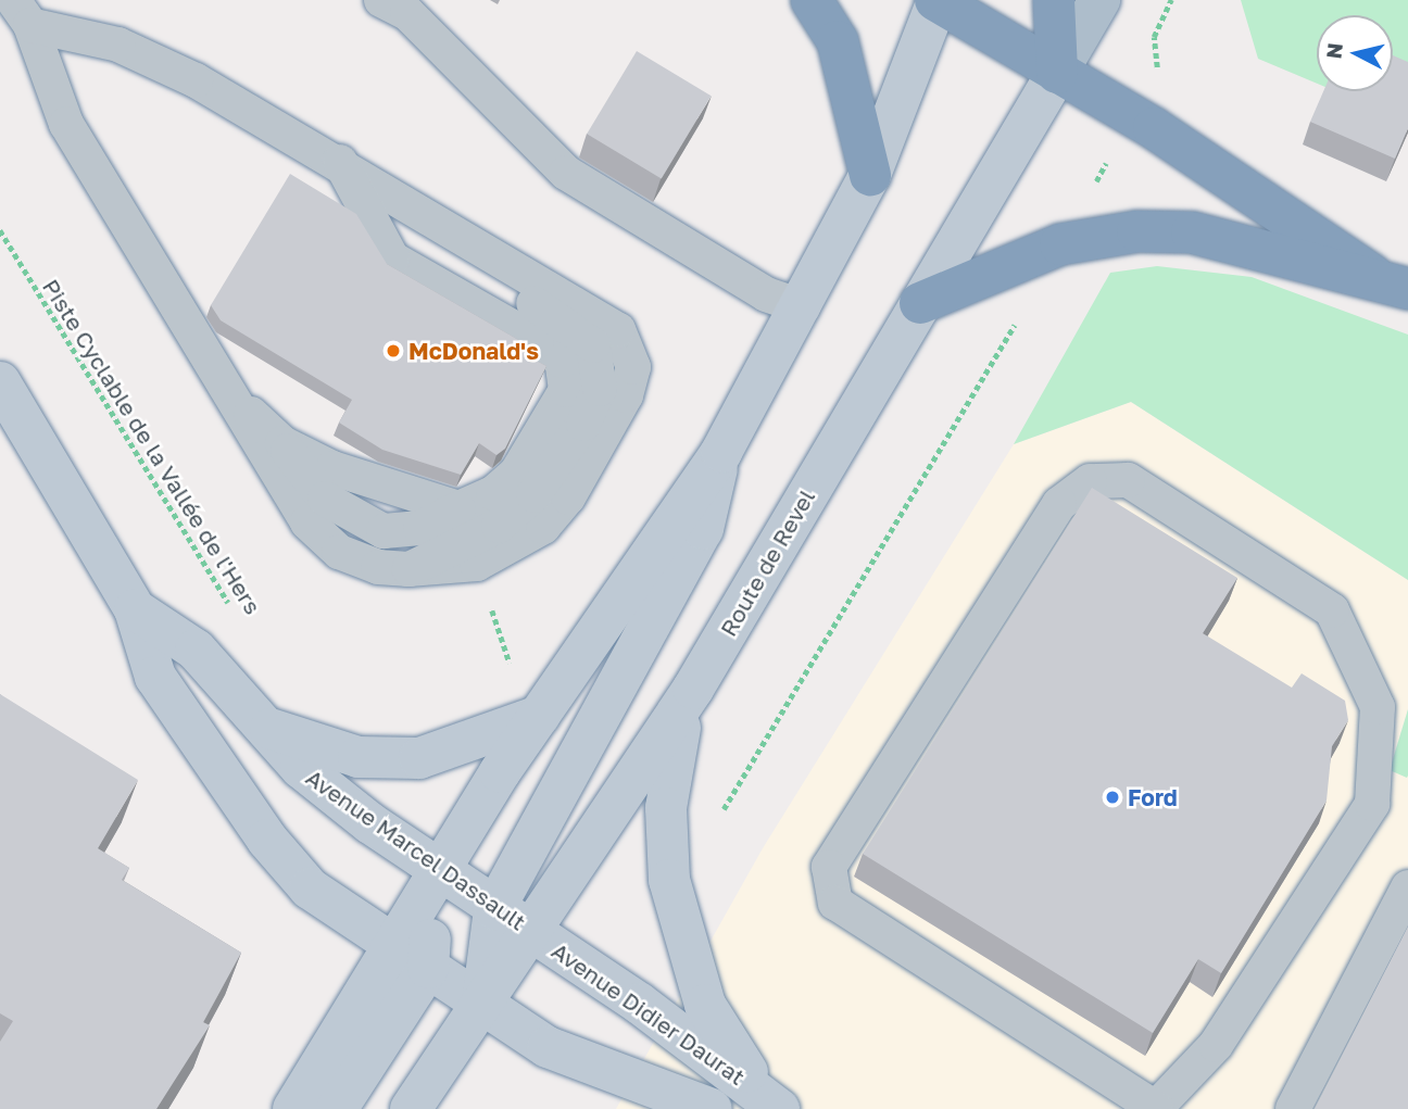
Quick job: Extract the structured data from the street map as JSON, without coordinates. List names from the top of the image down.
{
  "streets": {
    "main road": ["Route de Revel", "Avenue Marcel Dassault", "Avenue Didier Daurat"],
    "path": ["Piste Cyclable de la Vallée de l'Hers"]
  },
  "crossings": [
    ["Route de Revel", "Avenue Marcel Dassault"],
    ["Route de Revel", "Avenue Didier Daurat"],
    ["Avenue Marcel Dassault", "Avenue Didier Daurat"]
  ],
  "places": ["McDonald's", "Ford"],
  "north": "left"
}
